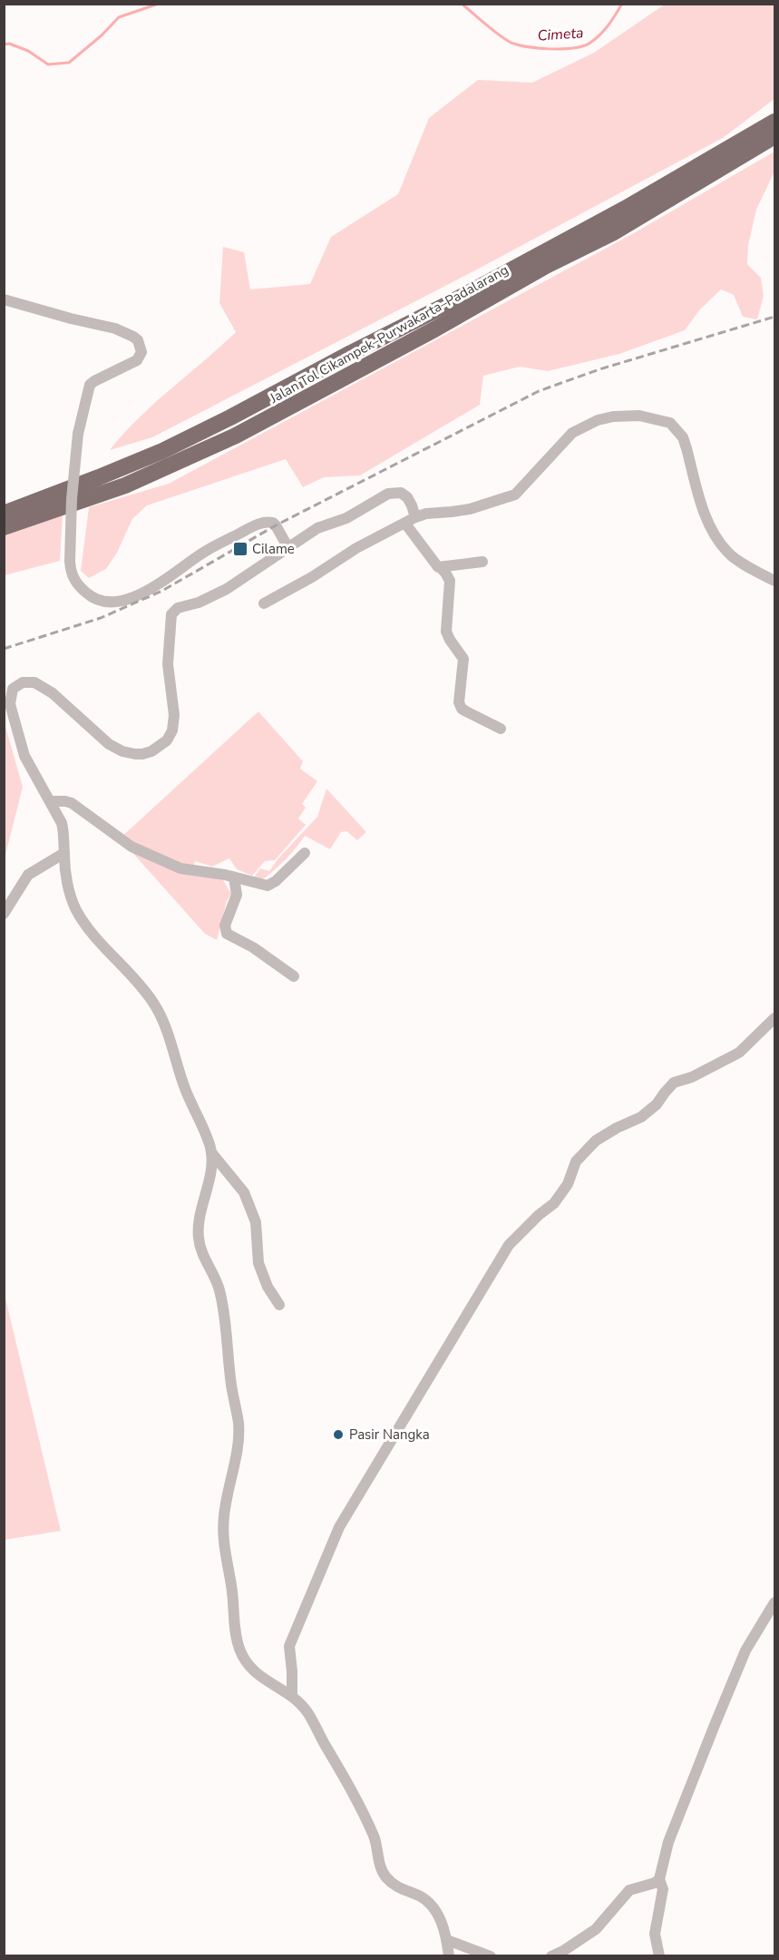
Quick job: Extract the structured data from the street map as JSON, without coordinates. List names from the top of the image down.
{
  "streets": {
    "highway": ["Jalan Tol Cikampek–Purwakarta–Padalarang"]
  },
  "water": ["Cimeta"],
  "places": {
    "transit": ["Cilame"],
    "other": ["Pasir Nangka"]
  }
}
